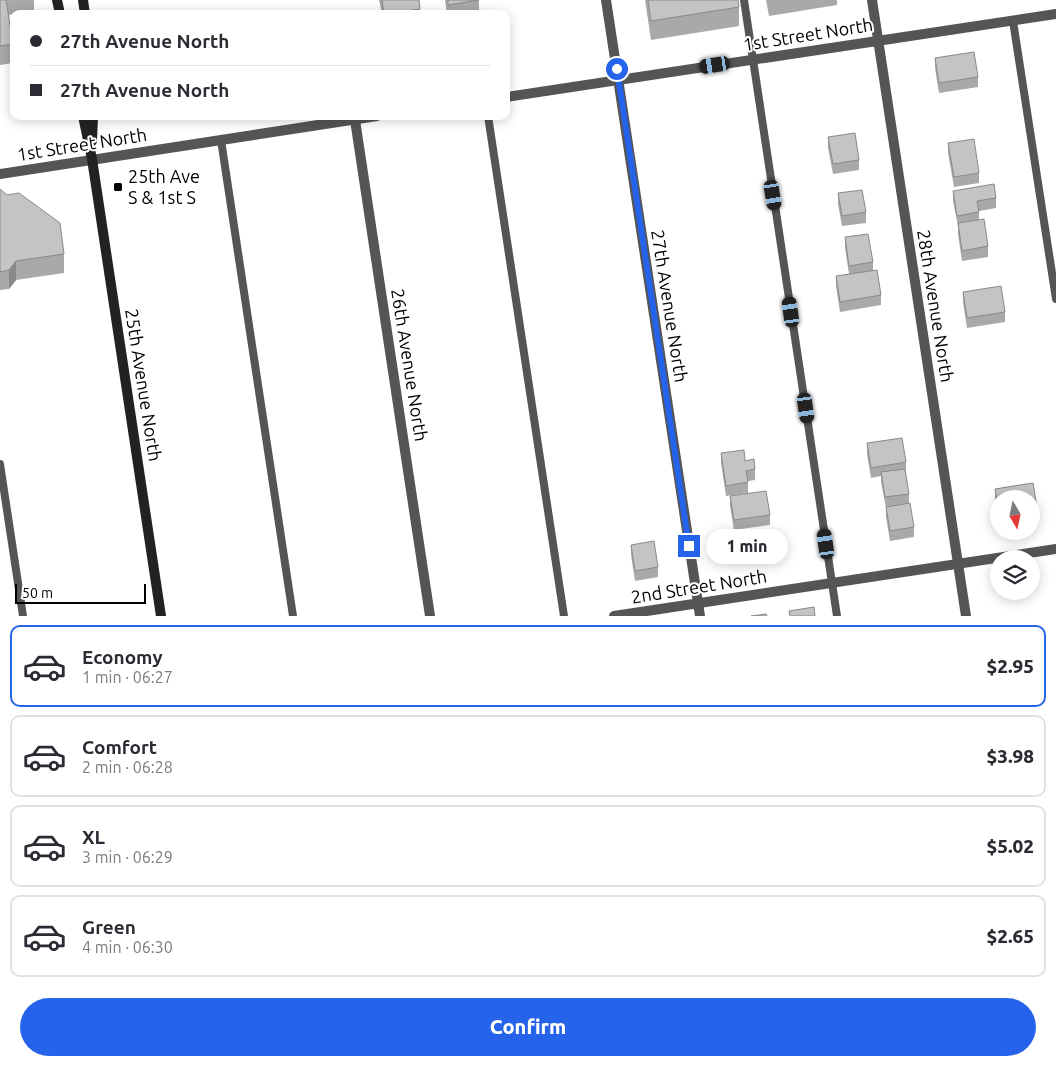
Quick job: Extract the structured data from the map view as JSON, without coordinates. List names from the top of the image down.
{
  "streets": {
    "street": [
      "1st Street North",
      "27th Avenue North",
      "28th Avenue North",
      "26th Avenue North",
      "25th Avenue North",
      "2nd Street North"
    ]
  },
  "crossings": [
    ["1st Street North", "27th Avenue North"],
    ["1st Street North", "28th Avenue North"],
    ["1st Street North", "26th Avenue North"],
    ["1st Street North", "25th Avenue North"],
    ["27th Avenue North", "2nd Street North"],
    ["28th Avenue North", "2nd Street North"]
  ],
  "places": {
    "transit": ["25th Ave S & 1st S"]
  },
  "scale_bar": "50 m",
  "north": "bottom",
  "page": {
    "banner": ["27th Avenue North", "27th Avenue North"],
    "bubble": "1 min",
    "scale": "50 m",
    "list": [
      {
        "name": "Economy",
        "note": "1 min · 06:27",
        "value": "$2.95"
      },
      {
        "name": "Comfort",
        "note": "2 min · 06:28",
        "value": "$3.98"
      },
      {
        "name": "XL",
        "note": "3 min · 06:29",
        "value": "$5.02"
      },
      {
        "name": "Green",
        "note": "4 min · 06:30",
        "value": "$2.65"
      }
    ],
    "buttons": "Confirm"
  }
}
